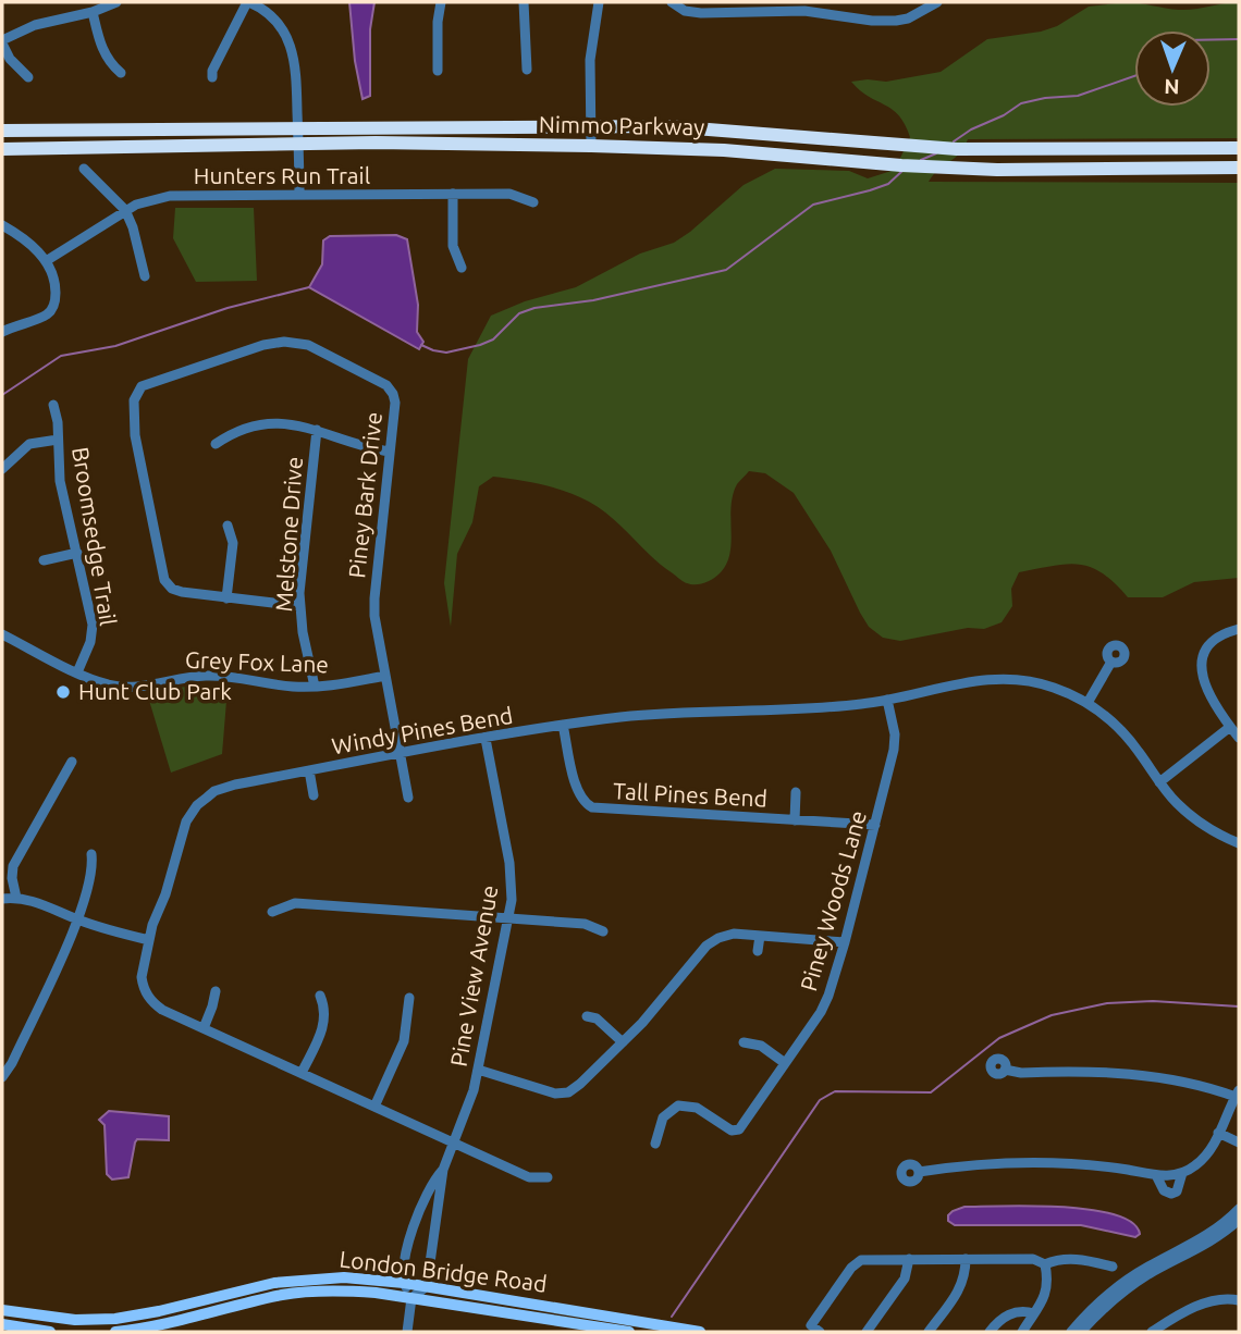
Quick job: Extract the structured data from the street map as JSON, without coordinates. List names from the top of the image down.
{
  "streets": {
    "highway": ["Nimmo Parkway"],
    "main road": ["London Bridge Road"],
    "street": [
      "Hunters Run Trail",
      "Piney Bark Drive",
      "Melstone Drive",
      "Broomsedge Trail",
      "Grey Fox Lane",
      "Windy Pines Bend",
      "Tall Pines Bend",
      "Piney Woods Lane",
      "Pine View Avenue"
    ]
  },
  "crossings": [
    ["Piney Bark Drive", "Melstone Drive"],
    ["Piney Bark Drive", "Grey Fox Lane"],
    ["Piney Bark Drive", "Windy Pines Bend"],
    ["Melstone Drive", "Grey Fox Lane"],
    ["Broomsedge Trail", "Grey Fox Lane"],
    ["Windy Pines Bend", "Tall Pines Bend"],
    ["Windy Pines Bend", "Piney Woods Lane"],
    ["Windy Pines Bend", "Pine View Avenue"],
    ["Tall Pines Bend", "Piney Woods Lane"],
    ["Pine View Avenue", "London Bridge Road"]
  ],
  "places": ["Hunt Club Park"],
  "north": "bottom"
}
